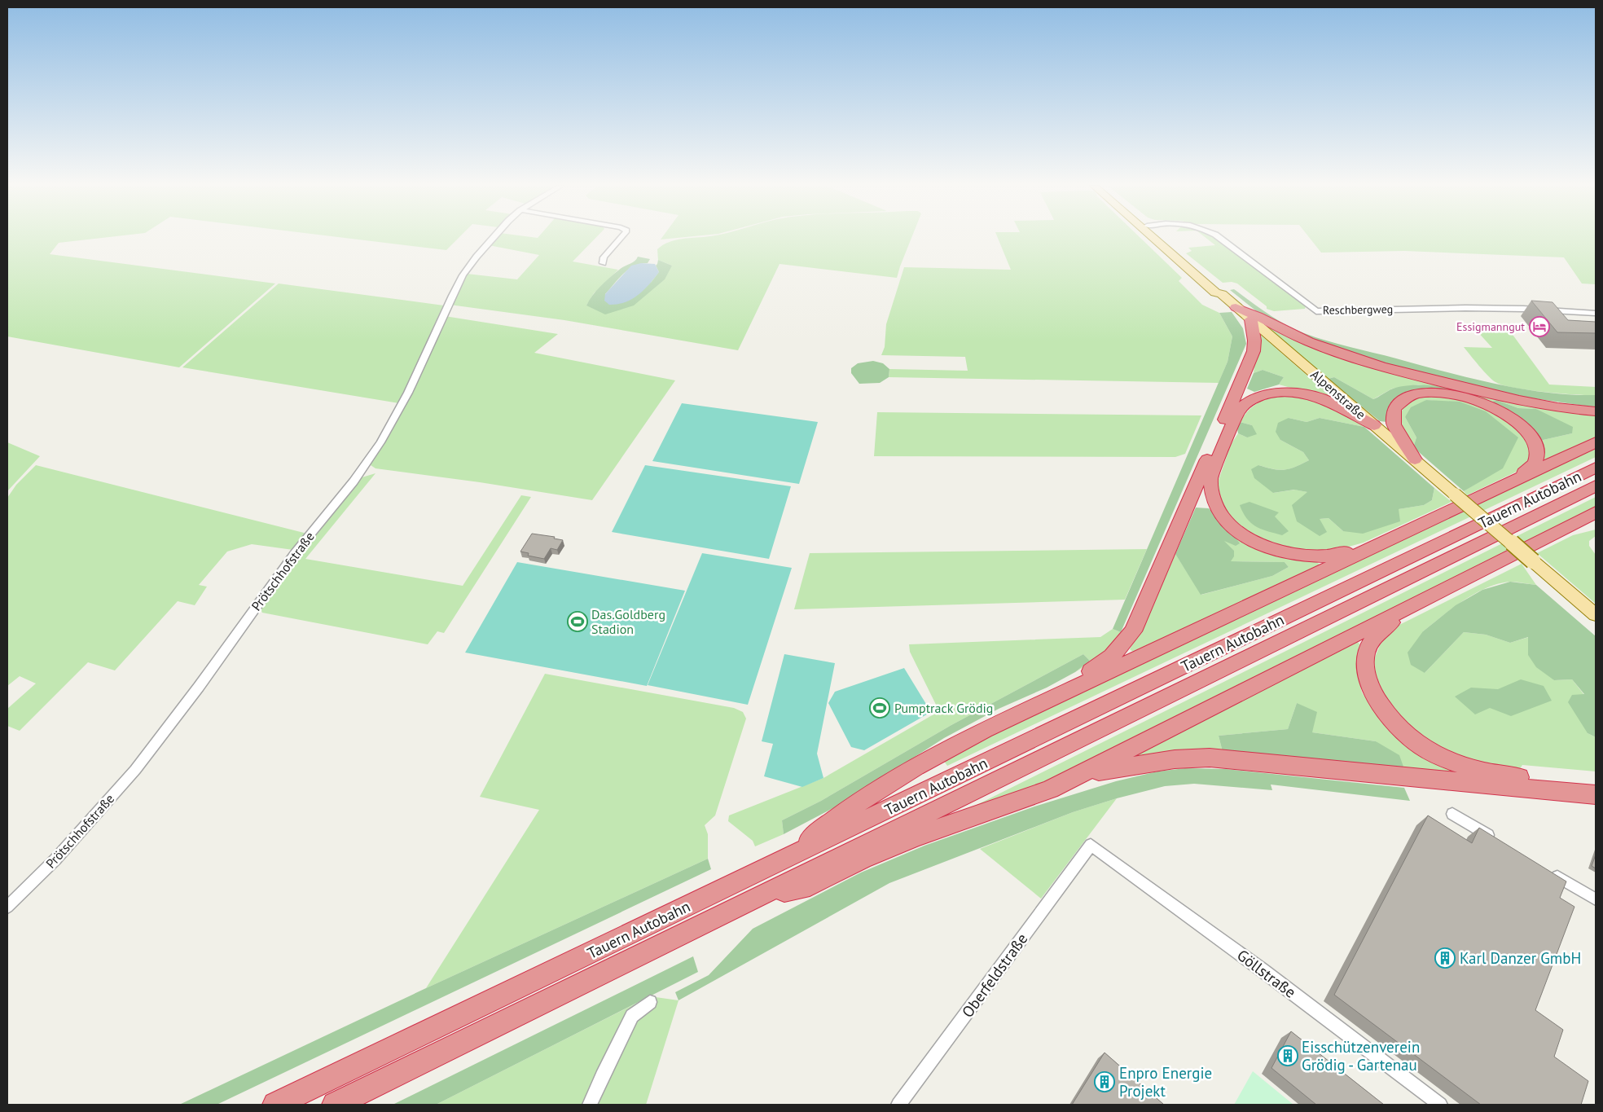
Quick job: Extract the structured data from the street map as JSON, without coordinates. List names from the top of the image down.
{
  "streets": {
    "highway": ["Tauern Autobahn"],
    "main road": ["Alpenstraße"],
    "street": [
      "Reschbergweg",
      "Prötschhofstraße",
      "Göllstraße",
      "Oberfeldstraße"
    ]
  },
  "crossings": [
    ["Göllstraße", "Oberfeldstraße"]
  ],
  "places": {
    "hotel": ["Essigmanngut"],
    "sports": ["Das.Goldberg Stadion", "Pumptrack Grödig"],
    "building": ["Karl Danzer GmbH", "Eisschützenverein Grödig - Gartenau", "Enpro Energie Projekt"]
  }
}
